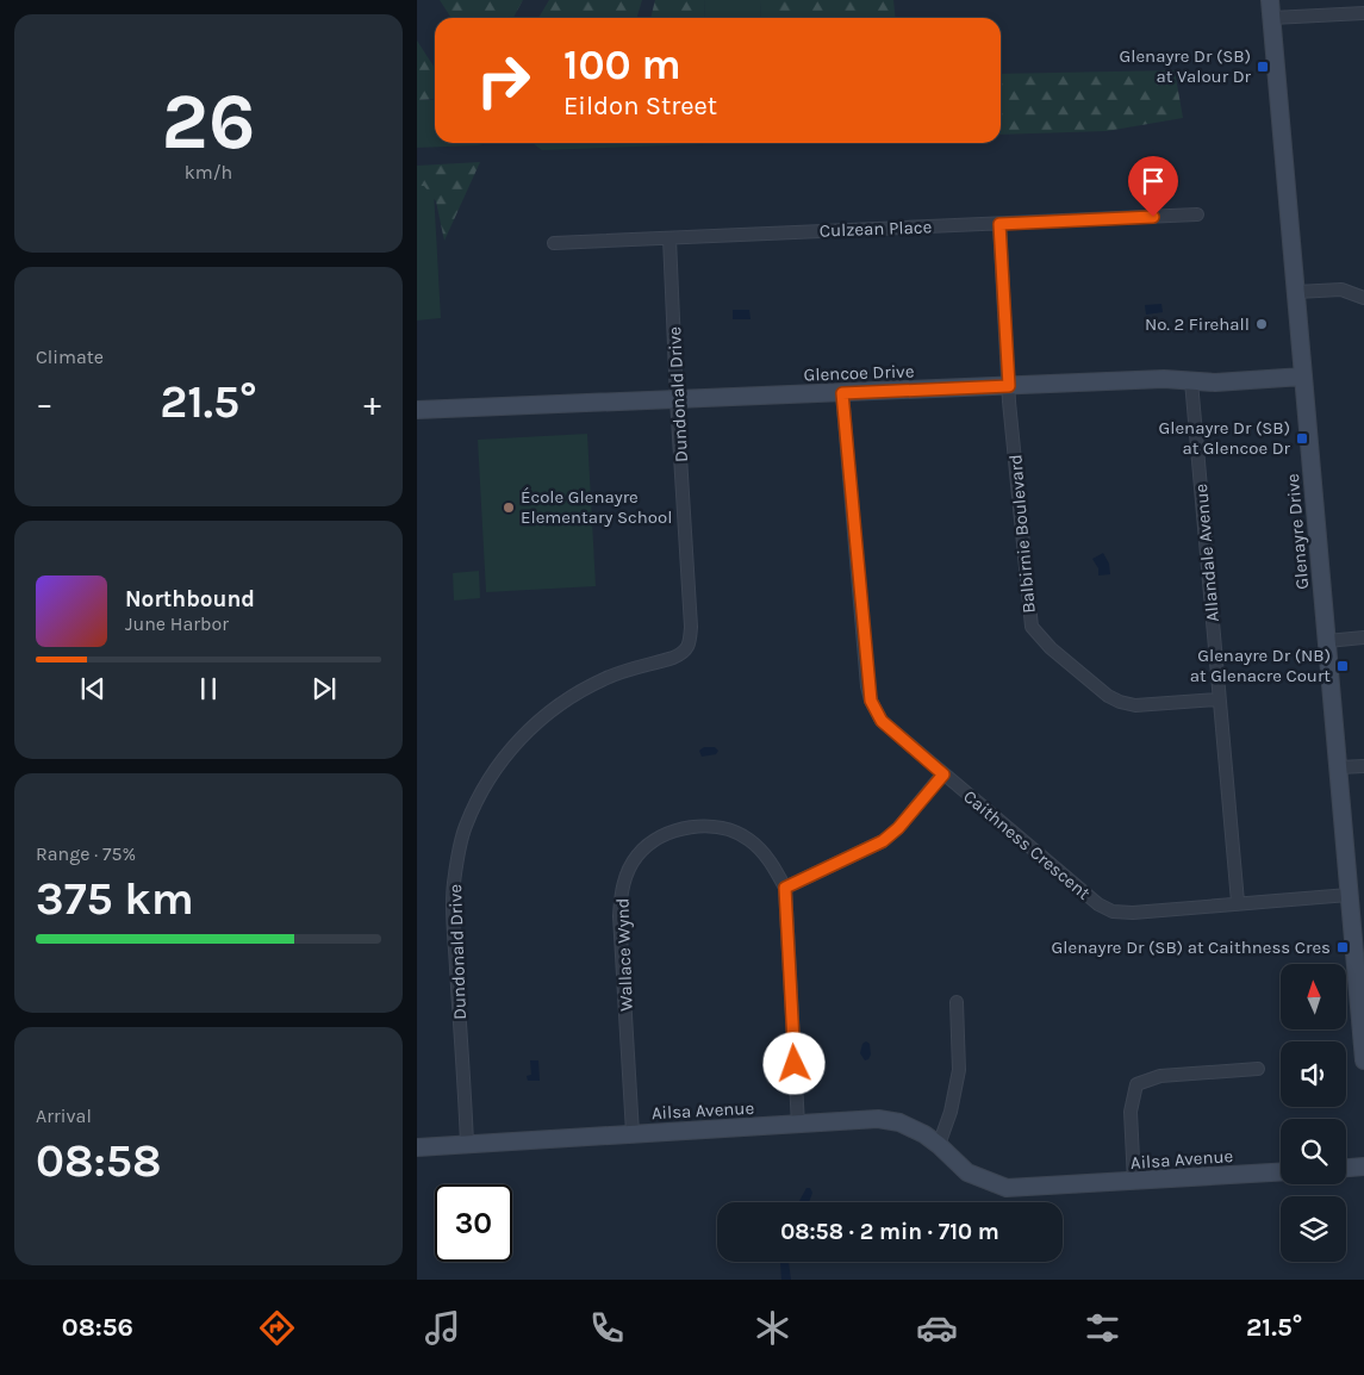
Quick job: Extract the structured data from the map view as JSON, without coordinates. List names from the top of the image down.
{
  "streets": {
    "street": [
      "Culzean Place",
      "Glencoe Drive",
      "Dundonald Drive",
      "Glenayre Drive",
      "Balbirnie Boulevard",
      "Allandale Avenue",
      "Caithness Crescent",
      "Wallace Wynd",
      "Ailsa Avenue"
    ]
  },
  "crossings": [
    ["Culzean Place", "Dundonald Drive"],
    ["Culzean Place", "Balbirnie Boulevard"],
    ["Glencoe Drive", "Dundonald Drive"],
    ["Glencoe Drive", "Glenayre Drive"],
    ["Glencoe Drive", "Balbirnie Boulevard"],
    ["Glencoe Drive", "Allandale Avenue"],
    ["Glencoe Drive", "Caithness Crescent"],
    ["Dundonald Drive", "Ailsa Avenue"],
    ["Glenayre Drive", "Caithness Crescent"],
    ["Balbirnie Boulevard", "Allandale Avenue"],
    ["Allandale Avenue", "Caithness Crescent"],
    ["Wallace Wynd", "Ailsa Avenue"]
  ],
  "places": {
    "transit": [
      "Glenayre Dr (SB) at Valour Dr",
      "Glenayre Dr (SB) at Glencoe Dr",
      "Glenayre Dr (NB) at Glenacre Court",
      "Glenayre Dr (SB) at Caithness Cres"
    ],
    "other": ["No. 2 Firehall", "École Glenayre Elementary School"]
  },
  "north": "top",
  "page": {
    "tile": [
      ["26", "km/h"],
      "Climate",
      ["Range · 75%", "375 km"],
      ["Arrival", "08:58"]
    ],
    "turn": ["100 m", "Eildon Street"],
    "heat": ["−", "21.5°", "+"],
    "song": ["Northbound", "June Harbor"],
    "limit": "30",
    "trip": "08:58 · 2 min · 710 m",
    "tabs": ["08:56", "21.5°"]
  }
}
